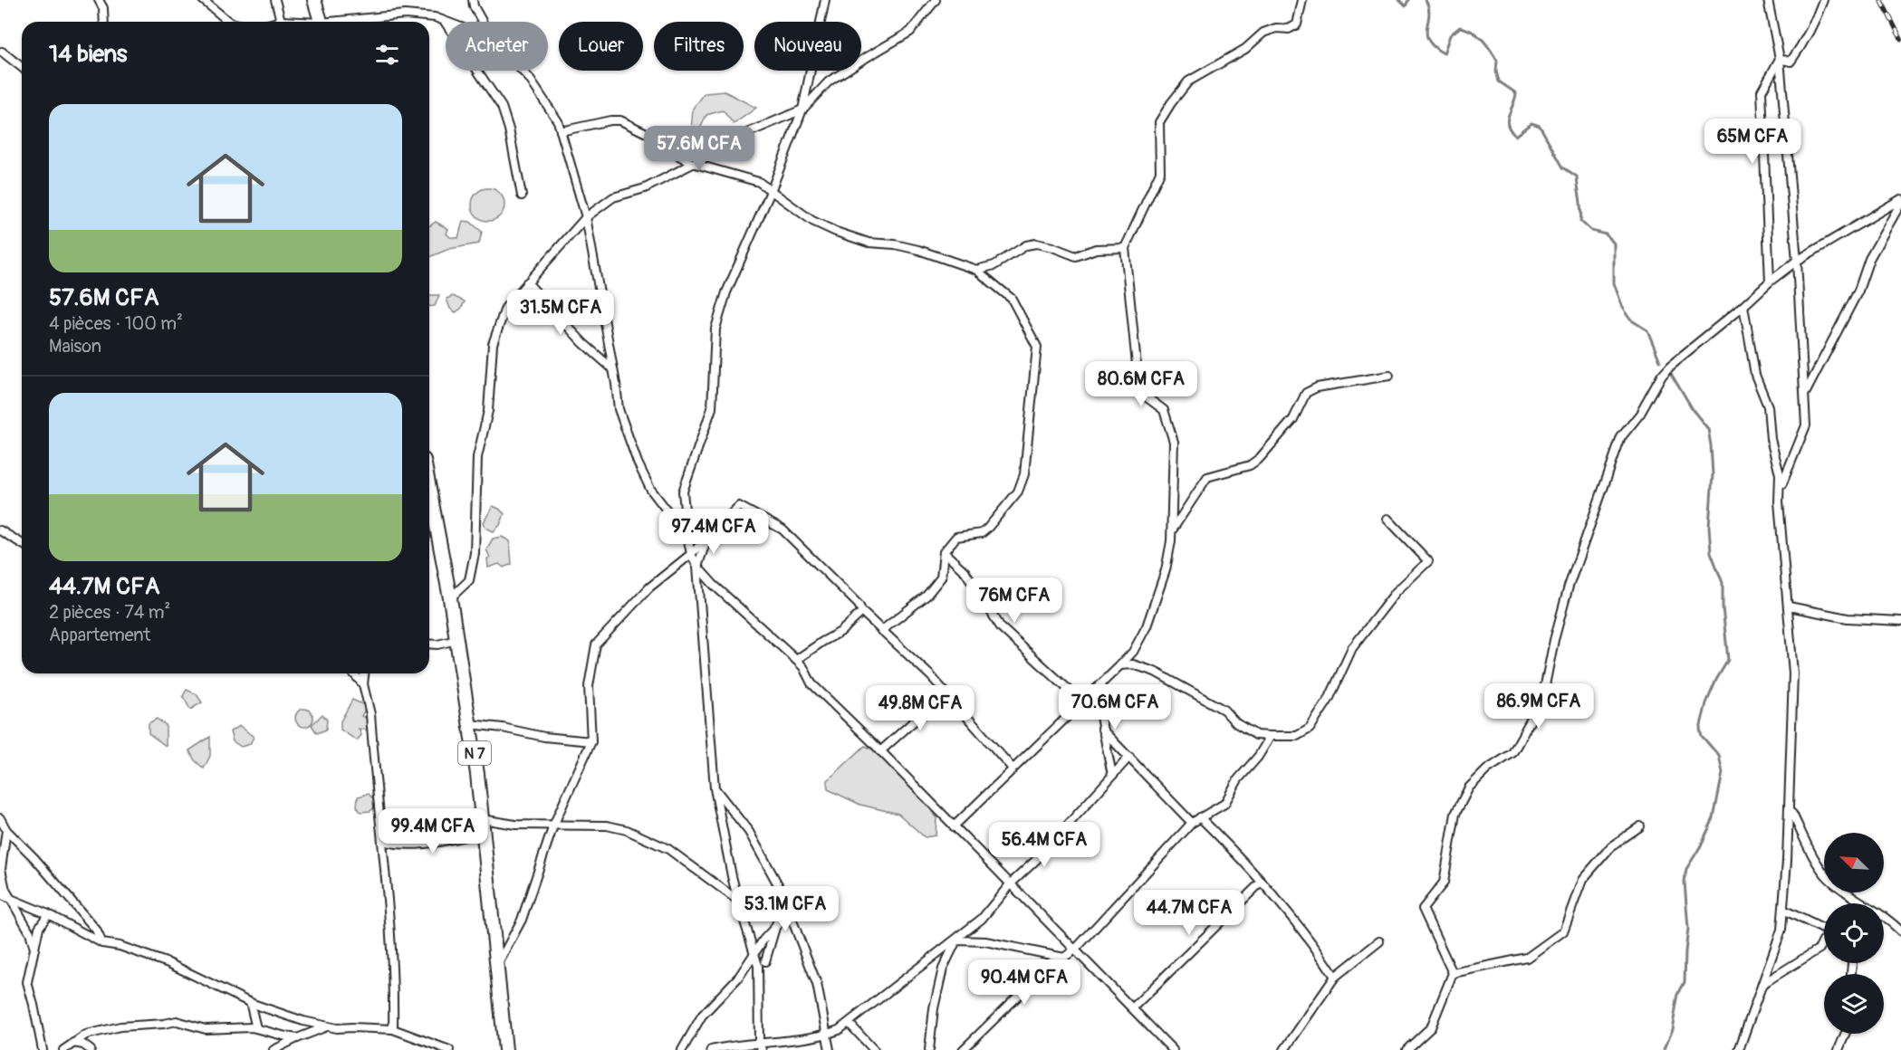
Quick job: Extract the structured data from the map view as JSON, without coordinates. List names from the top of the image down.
{
  "streets": {
    "highway": ["N 7"]
  },
  "north": "top left",
  "page": {
    "chip": [
      "Acheter",
      "Louer",
      "Filtres",
      "Nouveau"
    ],
    "heading": "14 biens",
    "list": [
      {
        "name": "57.6M CFA",
        "note": "4 pièces · 100 m² · Maison"
      },
      {
        "name": "44.7M CFA",
        "note": "2 pièces · 74 m² · Appartement"
      }
    ],
    "price": [
      "65M CFA",
      "57.6M CFA",
      "31.5M CFA",
      "80.6M CFA",
      "97.4M CFA",
      "76M CFA",
      "86.9M CFA",
      "70.6M CFA",
      "49.8M CFA",
      "99.4M CFA",
      "56.4M CFA",
      "53.1M CFA",
      "44.7M CFA",
      "90.4M CFA"
    ]
  }
}
